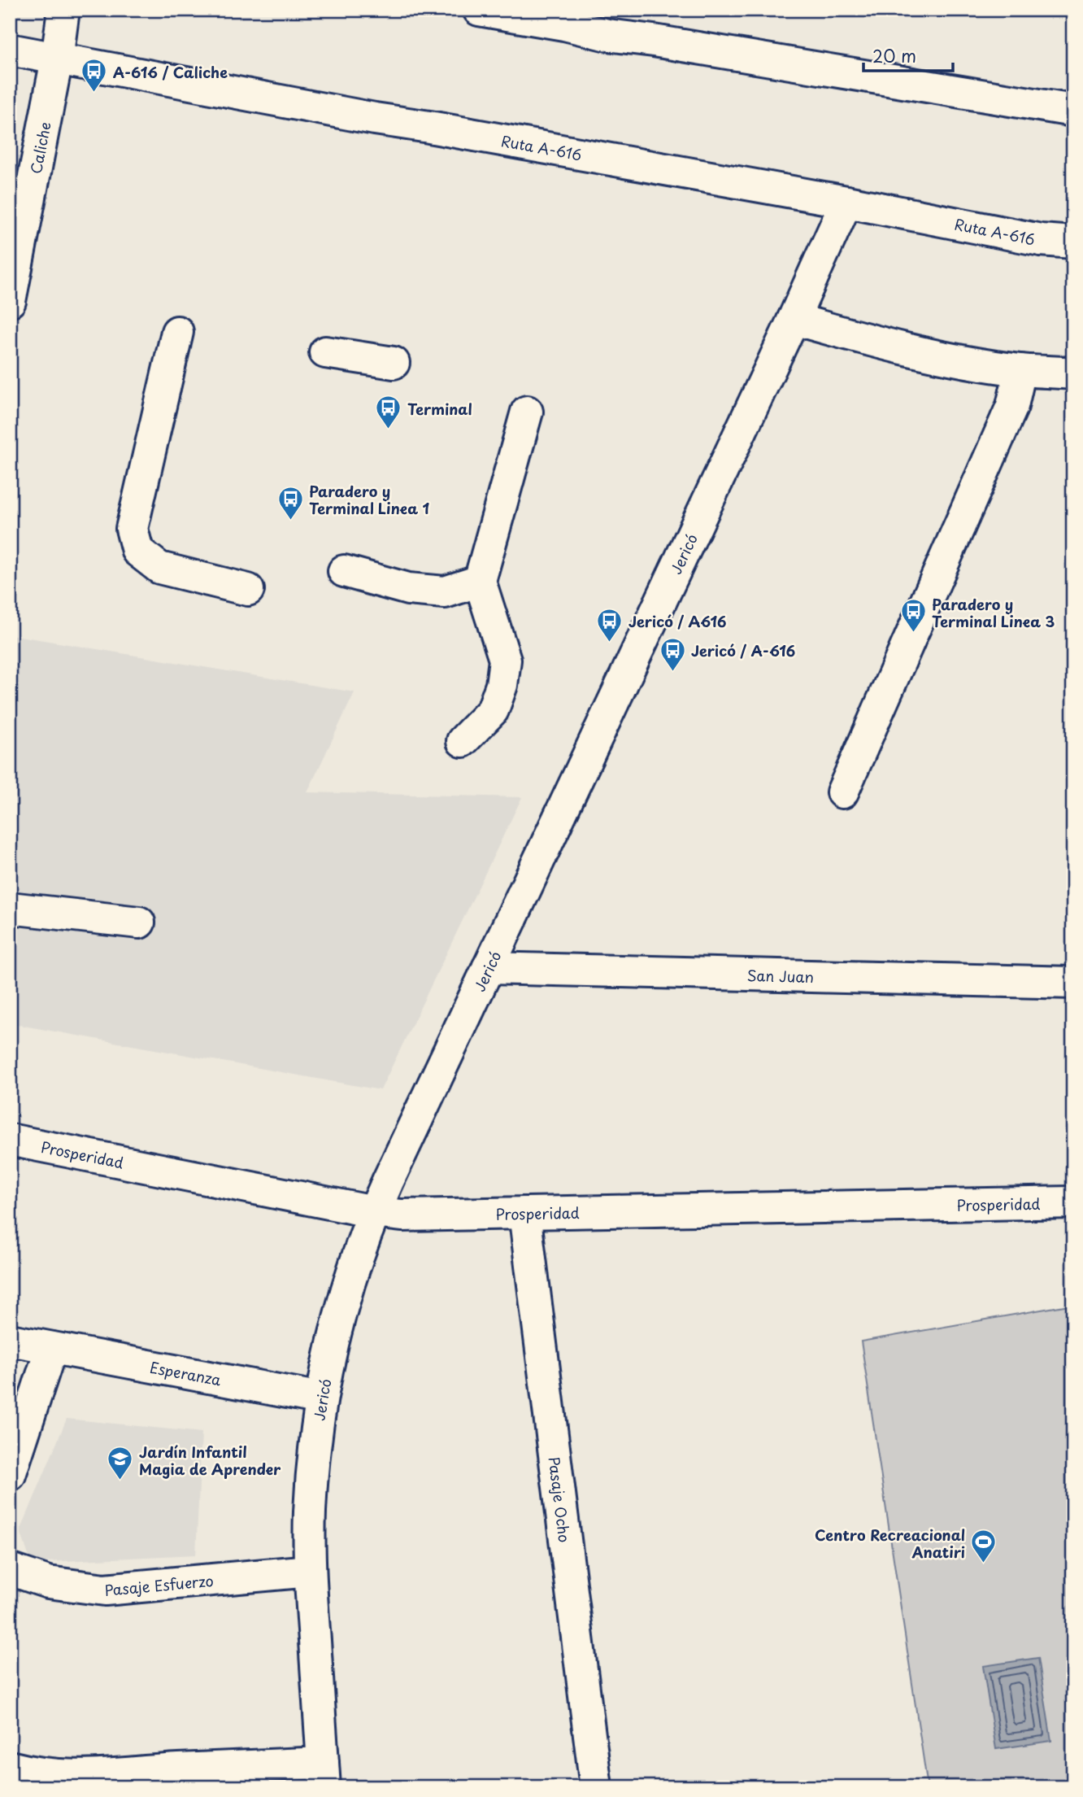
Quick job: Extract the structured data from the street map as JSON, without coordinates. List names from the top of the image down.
{
  "streets": {
    "street": [
      "Caliche",
      "Ruta A-616",
      "Jericó",
      "San Juan",
      "Prosperidad",
      "Esperanza",
      "Pasaje Ocho",
      "Pasaje Esfuerzo"
    ]
  },
  "crossings": [
    ["Caliche", "Ruta A-616"],
    ["Ruta A-616", "Jericó"],
    ["Jericó", "San Juan"],
    ["Jericó", "Prosperidad"],
    ["Jericó", "Esperanza"],
    ["Jericó", "Pasaje Esfuerzo"],
    ["Prosperidad", "Pasaje Ocho"]
  ],
  "places": {
    "bus stop": [
      "A-616 / Caliche",
      "Terminal",
      "Paradero y Terminal Linea 1",
      "Paradero y Terminal Linea 3",
      "Jericó / A616",
      "Jericó / A-616"
    ],
    "school or university": ["Jardín Infantil Magia de Aprender"],
    "sports": ["Centro Recreacional Anatiri"]
  },
  "scale_bar": "20 m"
}
